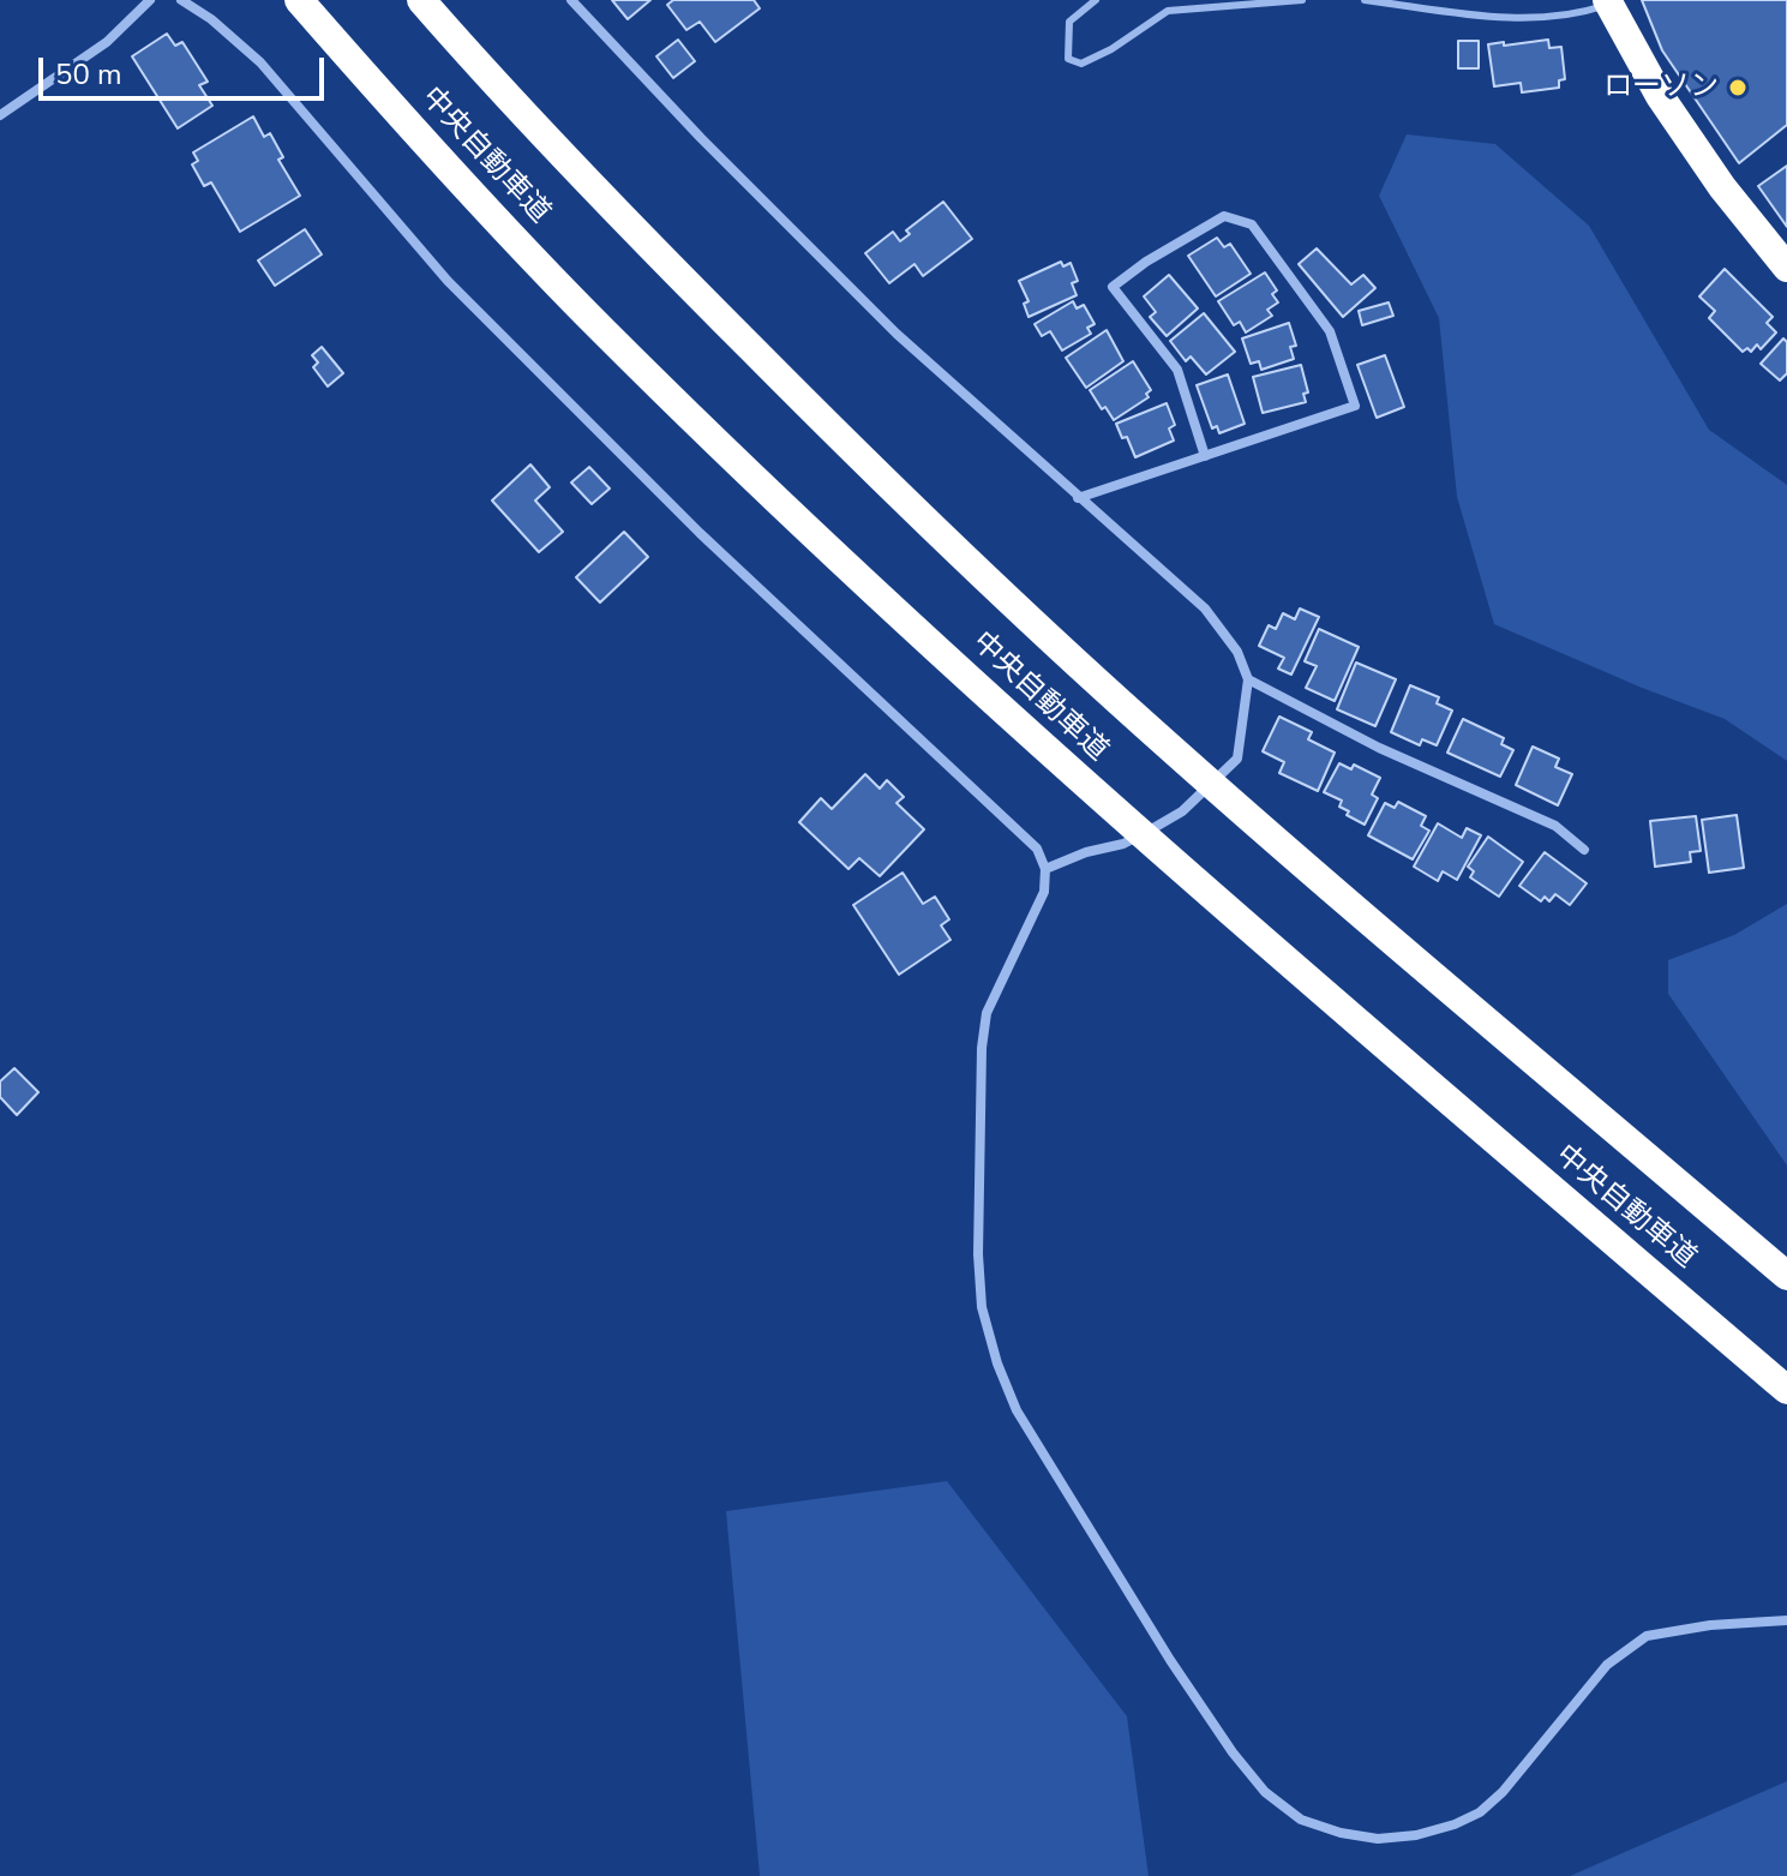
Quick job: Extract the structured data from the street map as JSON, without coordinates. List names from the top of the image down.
{
  "streets": {
    "highway": ["中央自動車道"]
  },
  "places": ["ローソン"],
  "scale_bar": "50 m"
}
